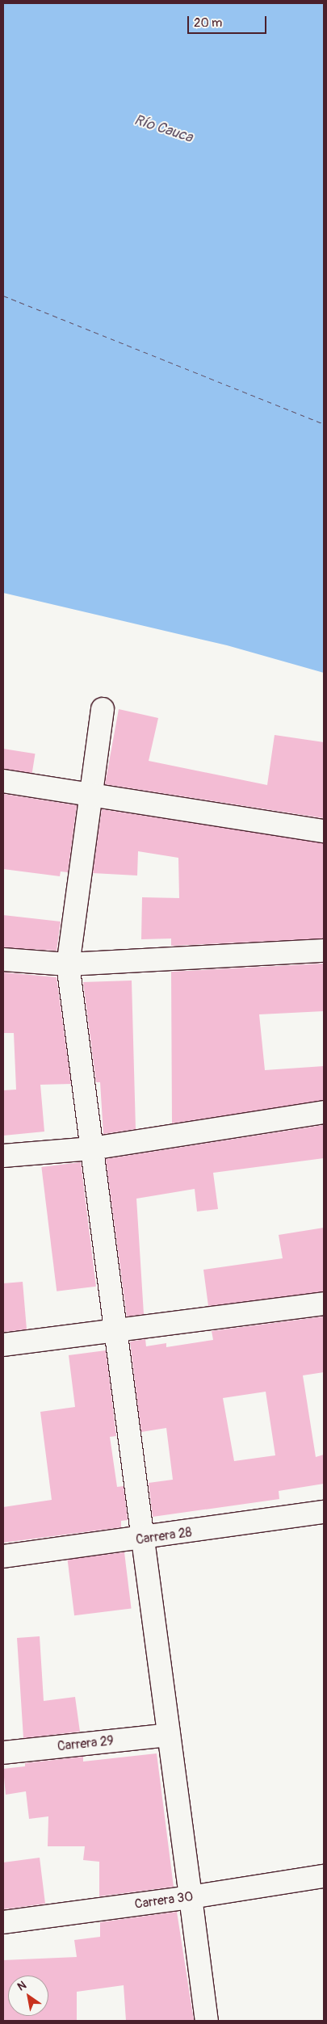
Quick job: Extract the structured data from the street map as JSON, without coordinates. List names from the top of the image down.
{
  "streets": {
    "street": ["Carrera 28", "Carrera 29", "Carrera 30"]
  },
  "water": ["Río Cauca"],
  "scale_bar": "20 m",
  "north": "top left"
}
